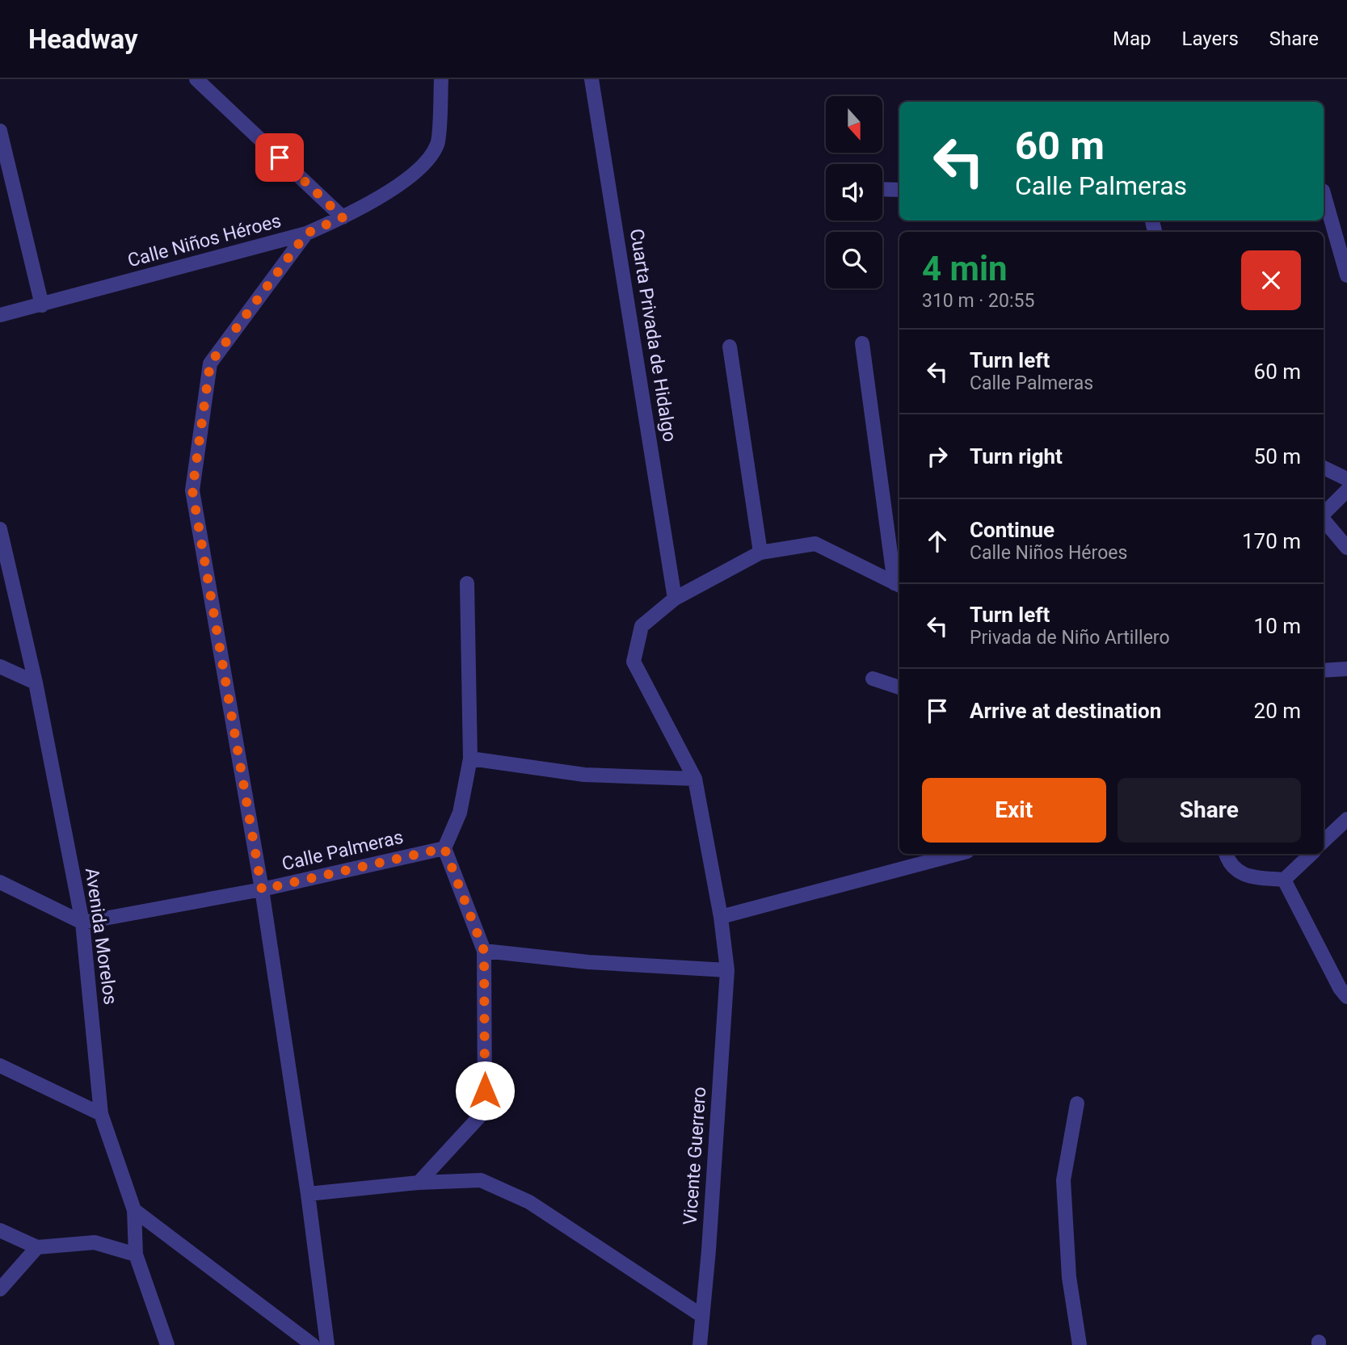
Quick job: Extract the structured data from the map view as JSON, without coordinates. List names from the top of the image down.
{
  "streets": {
    "street": [
      "Calle Niños Héroes",
      "Cuarta Privada de Hidalgo",
      "Calle Palmeras",
      "Avenida Morelos",
      "Vicente Guerrero"
    ]
  },
  "crossings": [
    ["Cuarta Privada de Hidalgo", "Vicente Guerrero"],
    ["Calle Palmeras", "Avenida Morelos"]
  ],
  "north": "bottom",
  "page": {
    "header": "Headway",
    "nav": ["Map", "Layers", "Share"],
    "turn": ["60 m", "Calle Palmeras"],
    "heading": ["4 min", "310 m · 20:55"],
    "list": [
      {
        "name": "Turn left",
        "note": "Calle Palmeras",
        "value": "60 m"
      },
      {
        "name": "Turn right",
        "value": "50 m"
      },
      {
        "name": "Continue",
        "note": "Calle Niños Héroes",
        "value": "170 m"
      },
      {
        "name": "Turn left",
        "note": "Privada de Niño Artillero",
        "value": "10 m"
      },
      {
        "name": "Arrive at destination",
        "value": "20 m"
      }
    ],
    "buttons": ["Exit", "Share"]
  }
}
